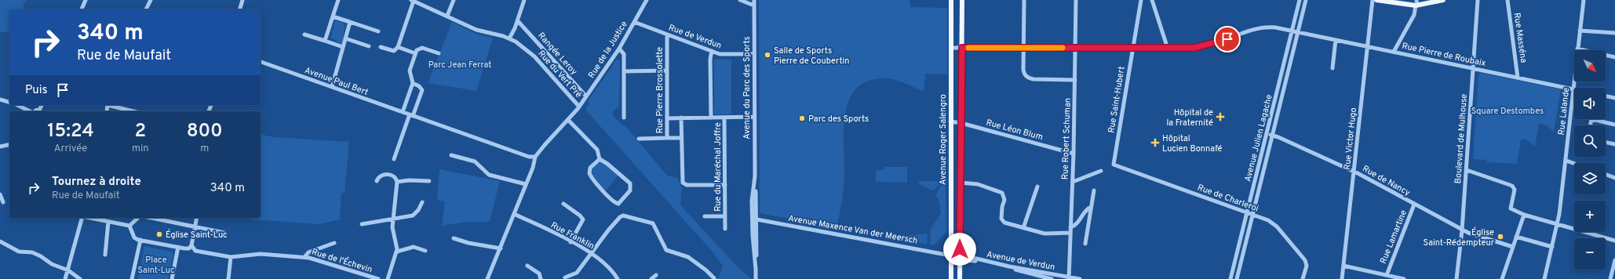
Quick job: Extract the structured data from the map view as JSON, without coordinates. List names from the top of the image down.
{
  "streets": {
    "main road": ["Avenue Roger Salengro"],
    "street": [
      "Rue de Verdun",
      "Rue Masséna",
      "Rue de la Justice",
      "Rangée Leroy",
      "Rue Pierre de Roubaix",
      "Rue du Vert Pré",
      "Avenue Paul Bert",
      "Avenue du Parc des Sports",
      "Rue Pierre Brossolette",
      "Rue Saint-Hubert",
      "Rue Lalande",
      "Rue Léon Blum",
      "Avenue Julien Lagache",
      "Rue Robert Schuman",
      "Rue Victor Hugo",
      "Boulevard de Mulhouse",
      "Rue du Maréchal Joffre",
      "Rue de Nancy",
      "Rue de Charleroi",
      "Avenue Maxence Van der Meersch",
      "Rue Franklin",
      "Rue Lamartine",
      "Rue de l'Échevin",
      "Avenue de Verdun"
    ]
  },
  "crossings": [
    ["Rue de Verdun", "Rue de la Justice"],
    ["Rue de Verdun", "Avenue du Parc des Sports"],
    ["Rue de Verdun", "Rue Pierre Brossolette"],
    ["Rue Masséna", "Rue Pierre de Roubaix"],
    ["Rue de la Justice", "Rangée Leroy"],
    ["Rue de la Justice", "Rue du Vert Pré"],
    ["Rue Pierre de Roubaix", "Rue Saint-Hubert"],
    ["Rue Pierre de Roubaix", "Rue Lalande"],
    ["Rue Pierre de Roubaix", "Avenue Julien Lagache"],
    ["Rue Pierre de Roubaix", "Rue Robert Schuman"],
    ["Rue Pierre de Roubaix", "Rue Victor Hugo"],
    ["Rue Pierre de Roubaix", "Boulevard de Mulhouse"],
    ["Rue Pierre de Roubaix", "Avenue Roger Salengro"],
    ["Rue du Vert Pré", "Avenue Paul Bert"],
    ["Rue du Vert Pré", "Rue Franklin"],
    ["Avenue du Parc des Sports", "Avenue Maxence Van der Meersch"],
    ["Rue Saint-Hubert", "Rue de Charleroi"],
    ["Rue Léon Blum", "Rue Robert Schuman"],
    ["Rue Léon Blum", "Avenue Roger Salengro"],
    ["Avenue Julien Lagache", "Rue de Nancy"],
    ["Avenue Julien Lagache", "Rue de Charleroi"],
    ["Rue Robert Schuman", "Avenue de Verdun"],
    ["Rue Victor Hugo", "Rue de Nancy"],
    ["Boulevard de Mulhouse", "Rue de Nancy"],
    ["Avenue Roger Salengro", "Avenue Maxence Van der Meersch"],
    ["Avenue Roger Salengro", "Avenue de Verdun"],
    ["Rue de Nancy", "Rue Lamartine"],
    ["Avenue Maxence Van der Meersch", "Avenue de Verdun"]
  ],
  "parks": ["Parc Jean Ferrat", "Square Destombes", "Place Saint-Luc"],
  "places": {
    "other": [
      "Salle de Sports Pierre de Coubertin",
      "Parc des Sports",
      "Église Saint-Luc",
      "Église Saint-Rédempteur"
    ],
    "health": ["Hôpital de la Fraternité", "Hôpital Lucien Bonnafé"]
  },
  "north": "bottom right",
  "page": {
    "turn": ["340 m", "Rue de Maufait"],
    "map_buttons": ["+", "−"],
    "then": "Puis",
    "eta": [
      "15:24",
      "Arrivée",
      "2",
      "min",
      "800",
      "m"
    ],
    "list": [
      {
        "name": "Tournez à droite",
        "note": "Rue de Maufait",
        "value": "340 m"
      }
    ]
  }
}
